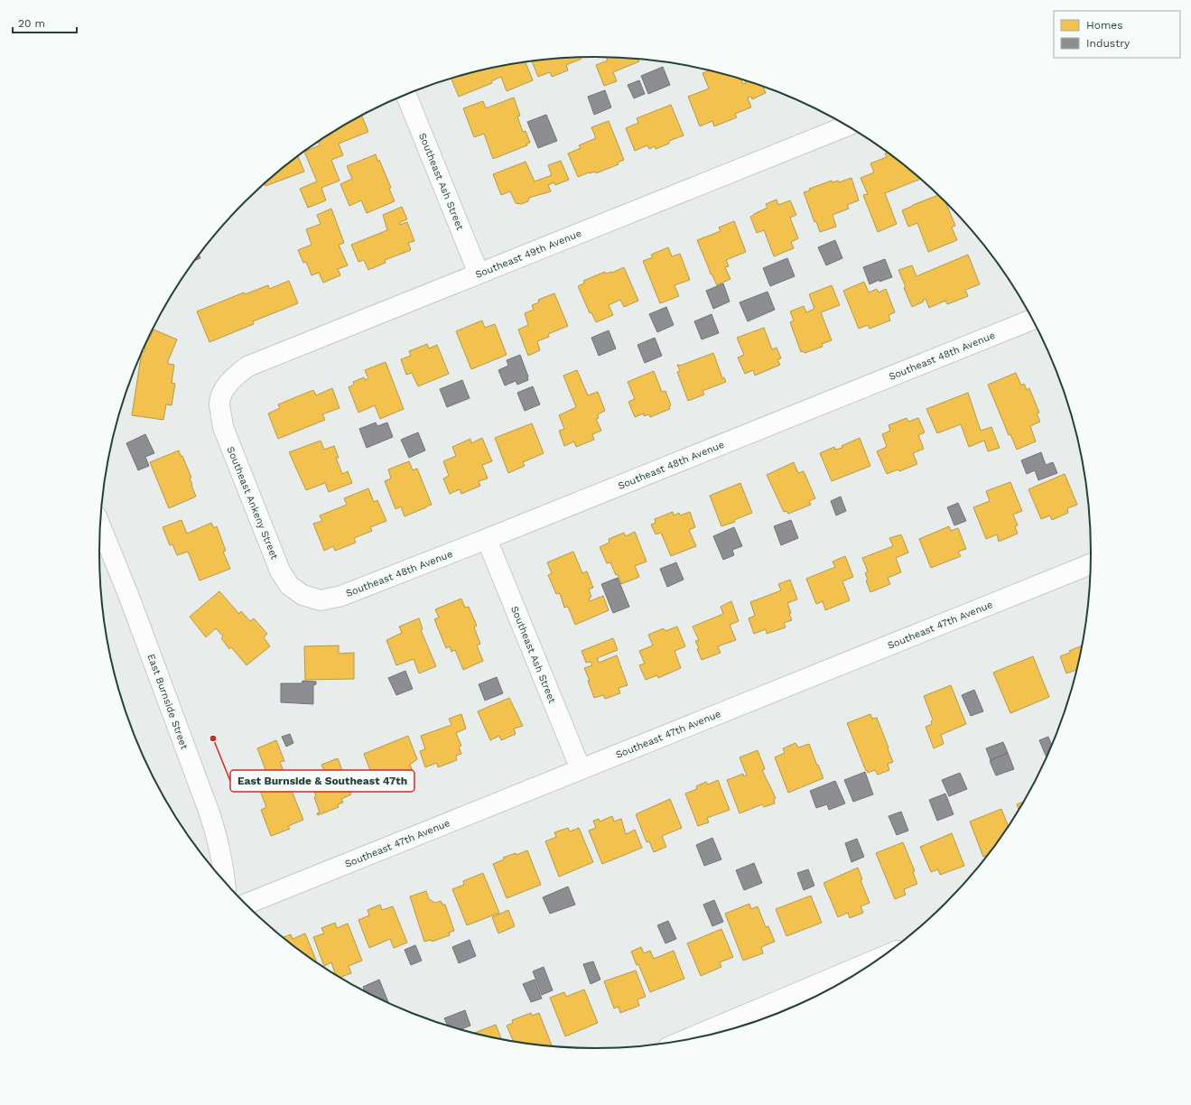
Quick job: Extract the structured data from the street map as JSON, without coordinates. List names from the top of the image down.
{
  "streets": {
    "street": [
      "Southeast Ash Street",
      "Southeast 49th Avenue",
      "Southeast 48th Avenue",
      "Southeast Ankeny Street",
      "Southeast 47th Avenue",
      "East Burnside Street"
    ]
  },
  "crossings": [
    ["Southeast Ash Street", "Southeast 49th Avenue"],
    ["Southeast Ash Street", "Southeast 48th Avenue"],
    ["Southeast Ash Street", "Southeast 47th Avenue"],
    ["Southeast 49th Avenue", "Southeast Ankeny Street"],
    ["Southeast 48th Avenue", "Southeast Ankeny Street"]
  ],
  "places": ["East Burnside & Southeast 47th"],
  "legend": ["Homes", "Industry"],
  "scale_bar": "20 m"
}
